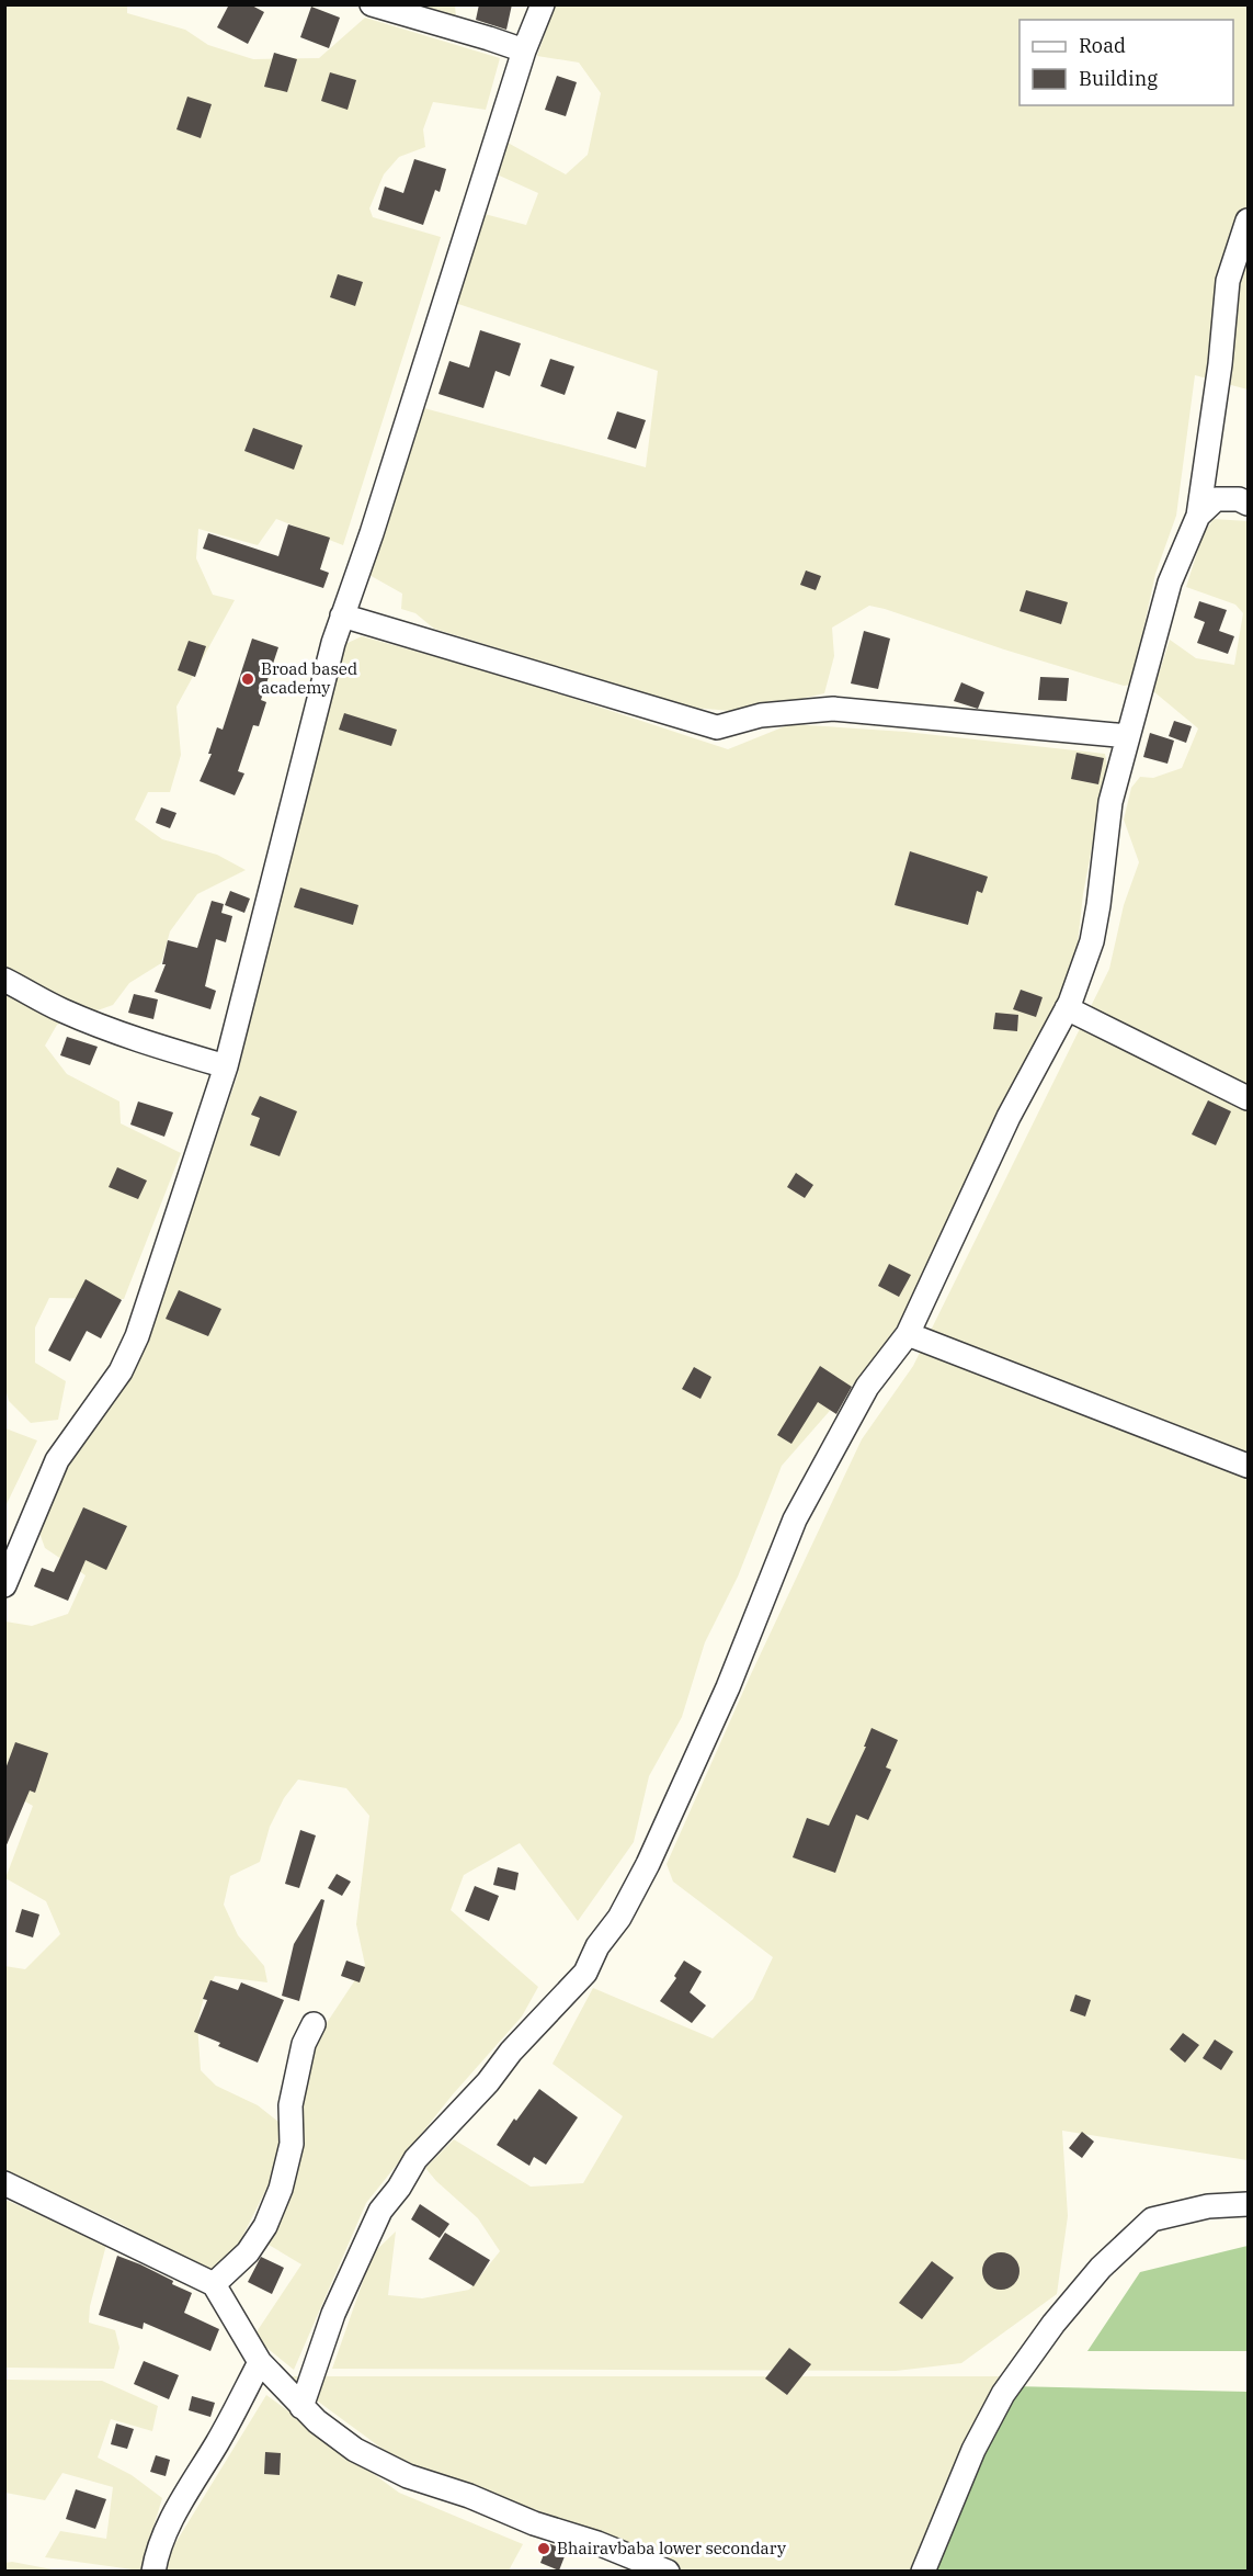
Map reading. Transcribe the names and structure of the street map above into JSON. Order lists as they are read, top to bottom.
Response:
{
  "places": ["Broad based academy", "Bhairavbaba lower secondary"],
  "legend": ["Road", "Building"]
}
